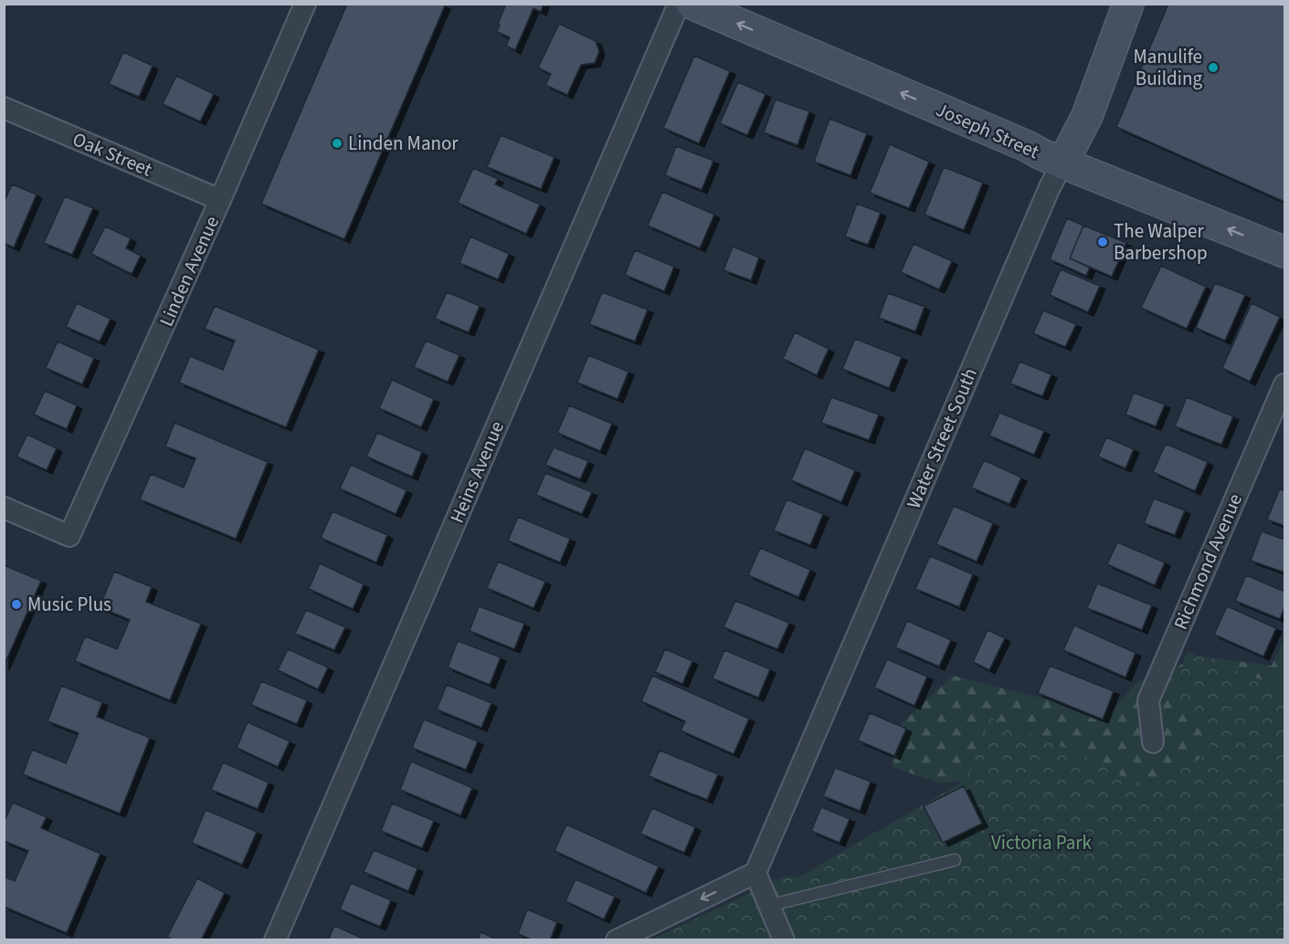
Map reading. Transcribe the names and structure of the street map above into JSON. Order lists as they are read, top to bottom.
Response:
{
  "streets": {
    "street": [
      "Joseph Street",
      "Oak Street",
      "Linden Avenue",
      "Water Street South",
      "Heins Avenue",
      "Richmond Avenue"
    ]
  },
  "crossings": [
    ["Joseph Street", "Water Street South"],
    ["Oak Street", "Linden Avenue"]
  ],
  "one_way": ["Joseph Street"],
  "parks": ["Victoria Park"],
  "places": [
    "Manulife Building",
    "Linden Manor",
    "The Walper Barbershop",
    "Music Plus"
  ]
}
